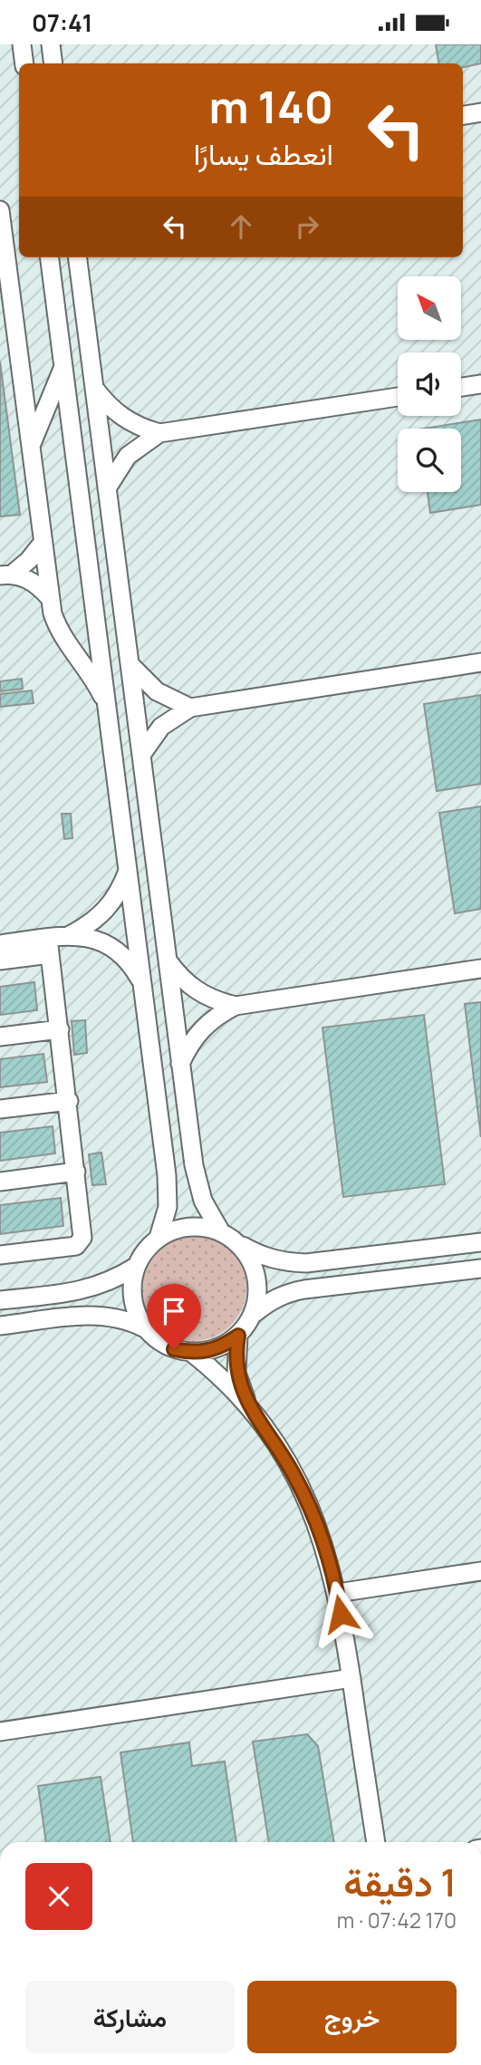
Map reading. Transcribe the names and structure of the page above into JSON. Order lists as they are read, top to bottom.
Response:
{
  "north": "top left",
  "page": {
    "status": "07:41",
    "turn": ["140 m", "انعطف يسارًا"],
    "heading": ["1 دقيقة", "170 m · 07:42"],
    "buttons": ["خروج", "مشاركة"]
  }
}
